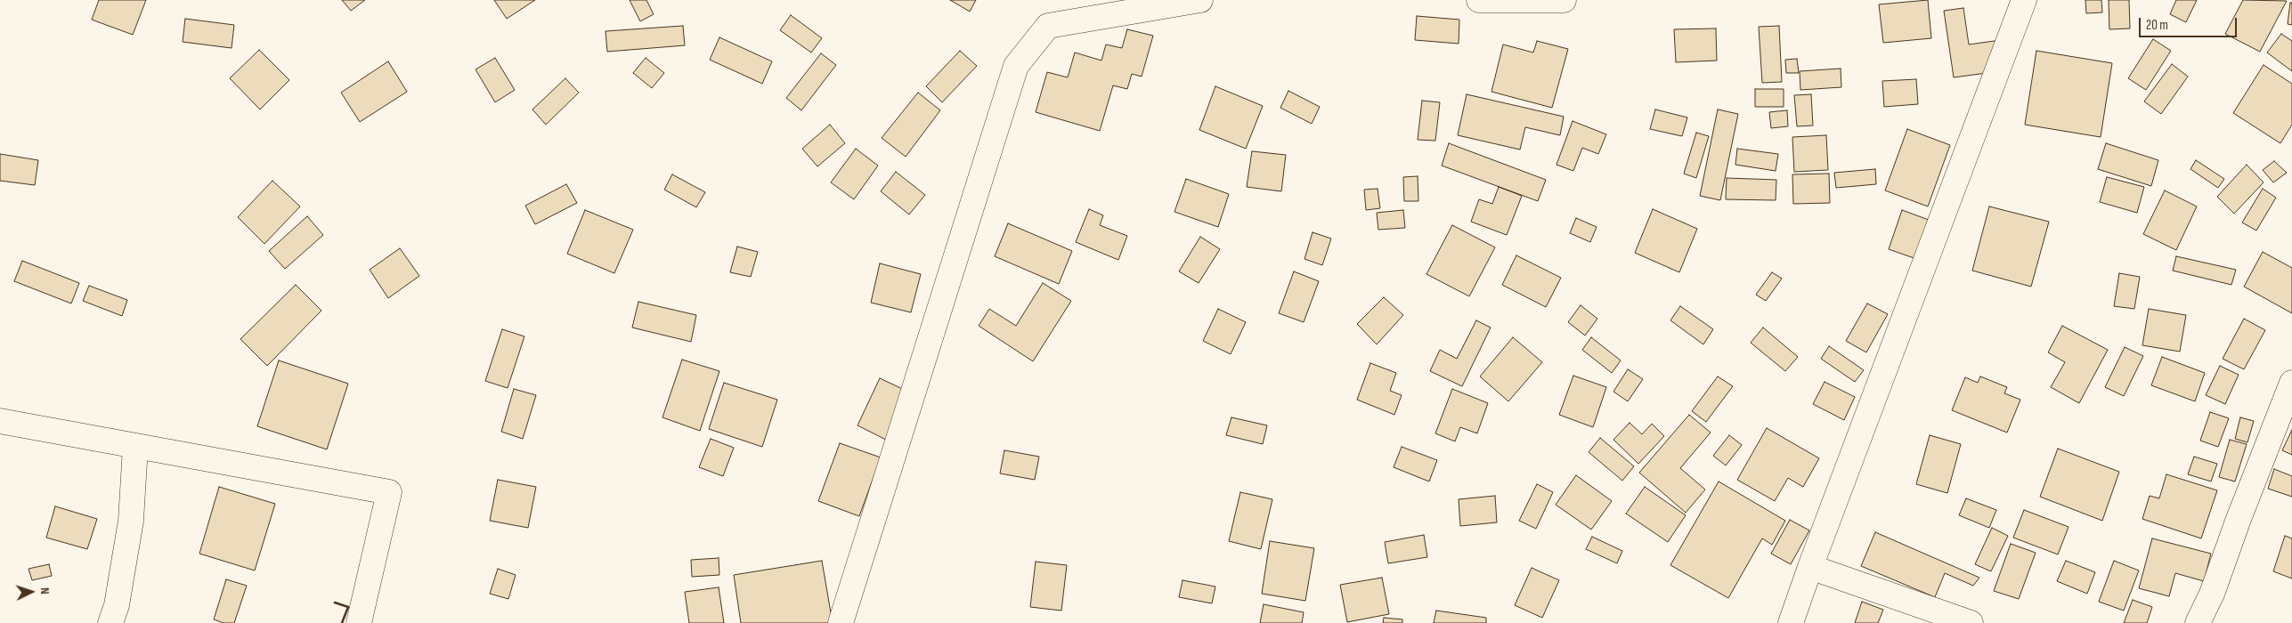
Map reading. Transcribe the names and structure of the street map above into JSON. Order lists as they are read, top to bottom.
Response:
{
  "scale_bar": "20 m",
  "north": "right"
}
